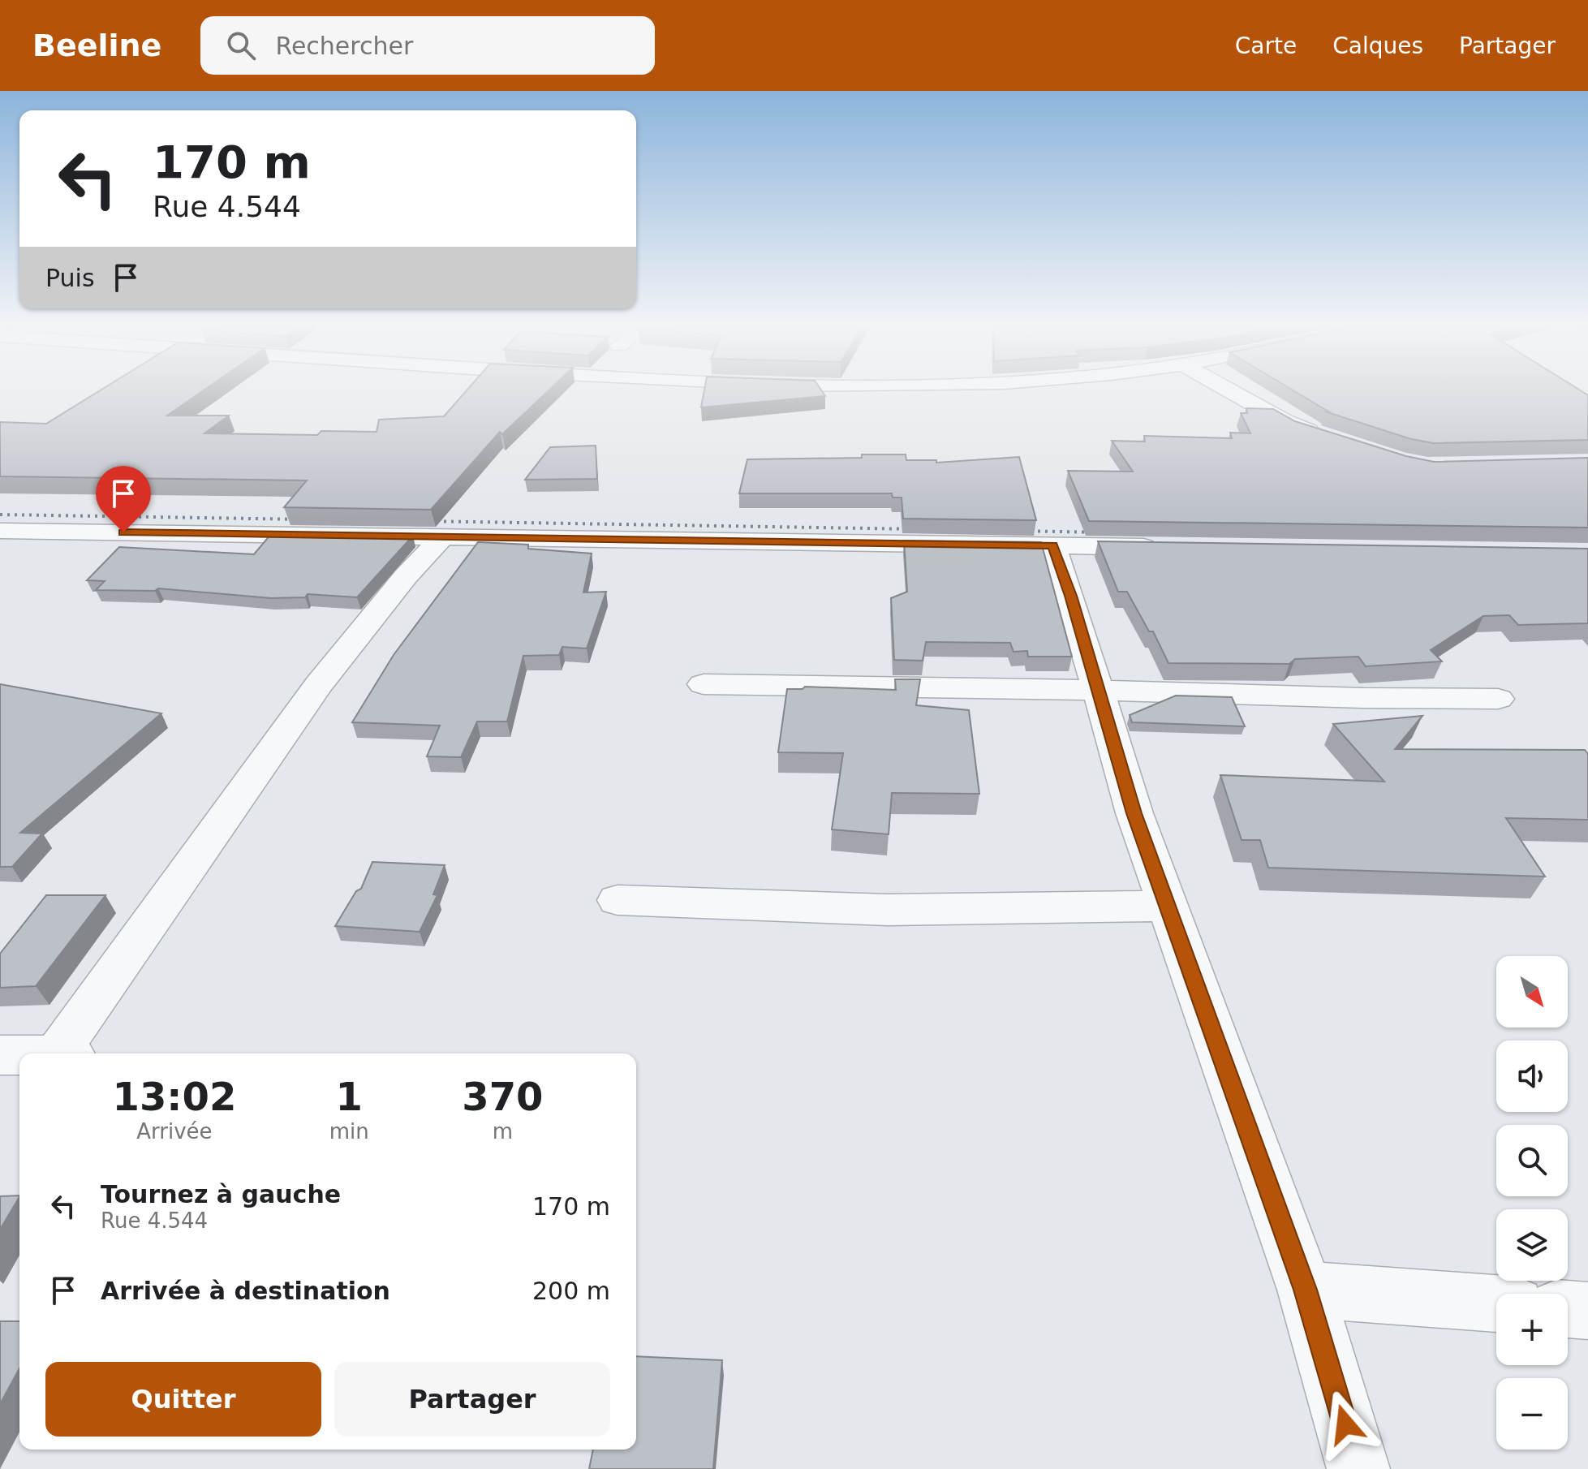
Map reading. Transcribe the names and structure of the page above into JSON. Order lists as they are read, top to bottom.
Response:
{
  "north": "bottom right",
  "page": {
    "header": "Beeline",
    "search": "Rechercher",
    "nav": ["Carte", "Calques", "Partager"],
    "turn": ["170 m", "Rue 4.544"],
    "then": "Puis",
    "map_buttons": ["+", "−"],
    "eta": [
      "13:02",
      "Arrivée",
      "1",
      "min",
      "370",
      "m"
    ],
    "list": [
      {
        "name": "Tournez à gauche",
        "note": "Rue 4.544",
        "value": "170 m"
      },
      {
        "name": "Arrivée à destination",
        "value": "200 m"
      }
    ],
    "buttons": ["Quitter", "Partager"]
  }
}
